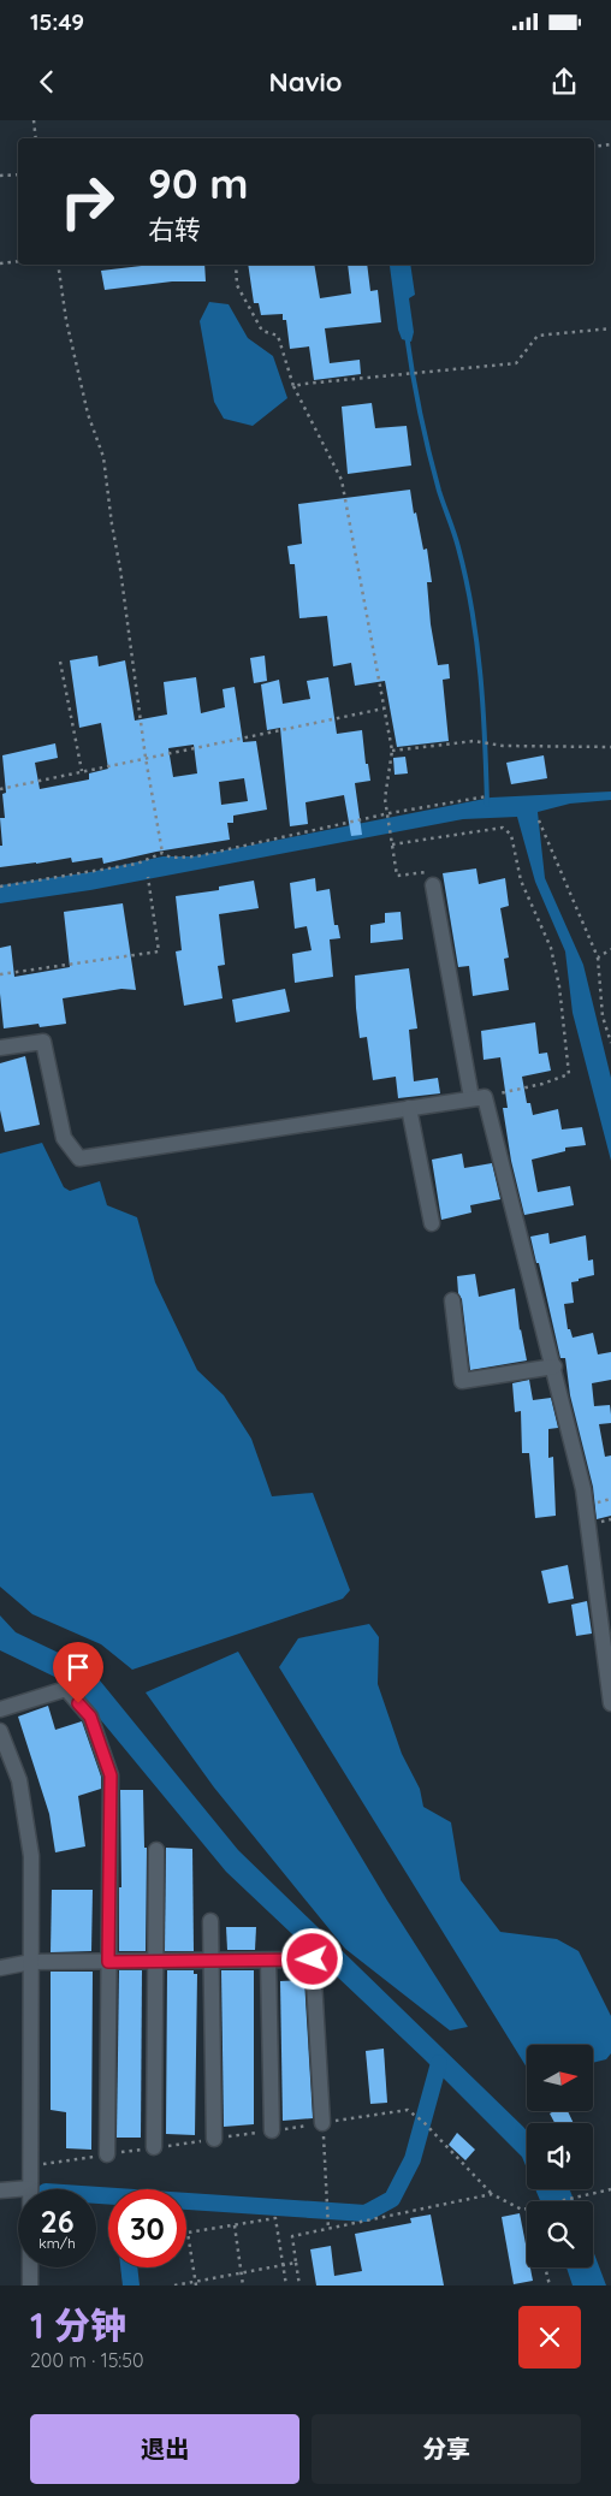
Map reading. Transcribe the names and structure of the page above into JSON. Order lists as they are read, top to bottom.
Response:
{
  "north": "right",
  "page": {
    "status": "15:49",
    "header": "Navio",
    "turn": ["90 m", "右转"],
    "speed": "26 km/h",
    "limit": "30",
    "heading": ["1 分钟", "200 m · 15:50"],
    "buttons": ["退出", "分享"]
  }
}
